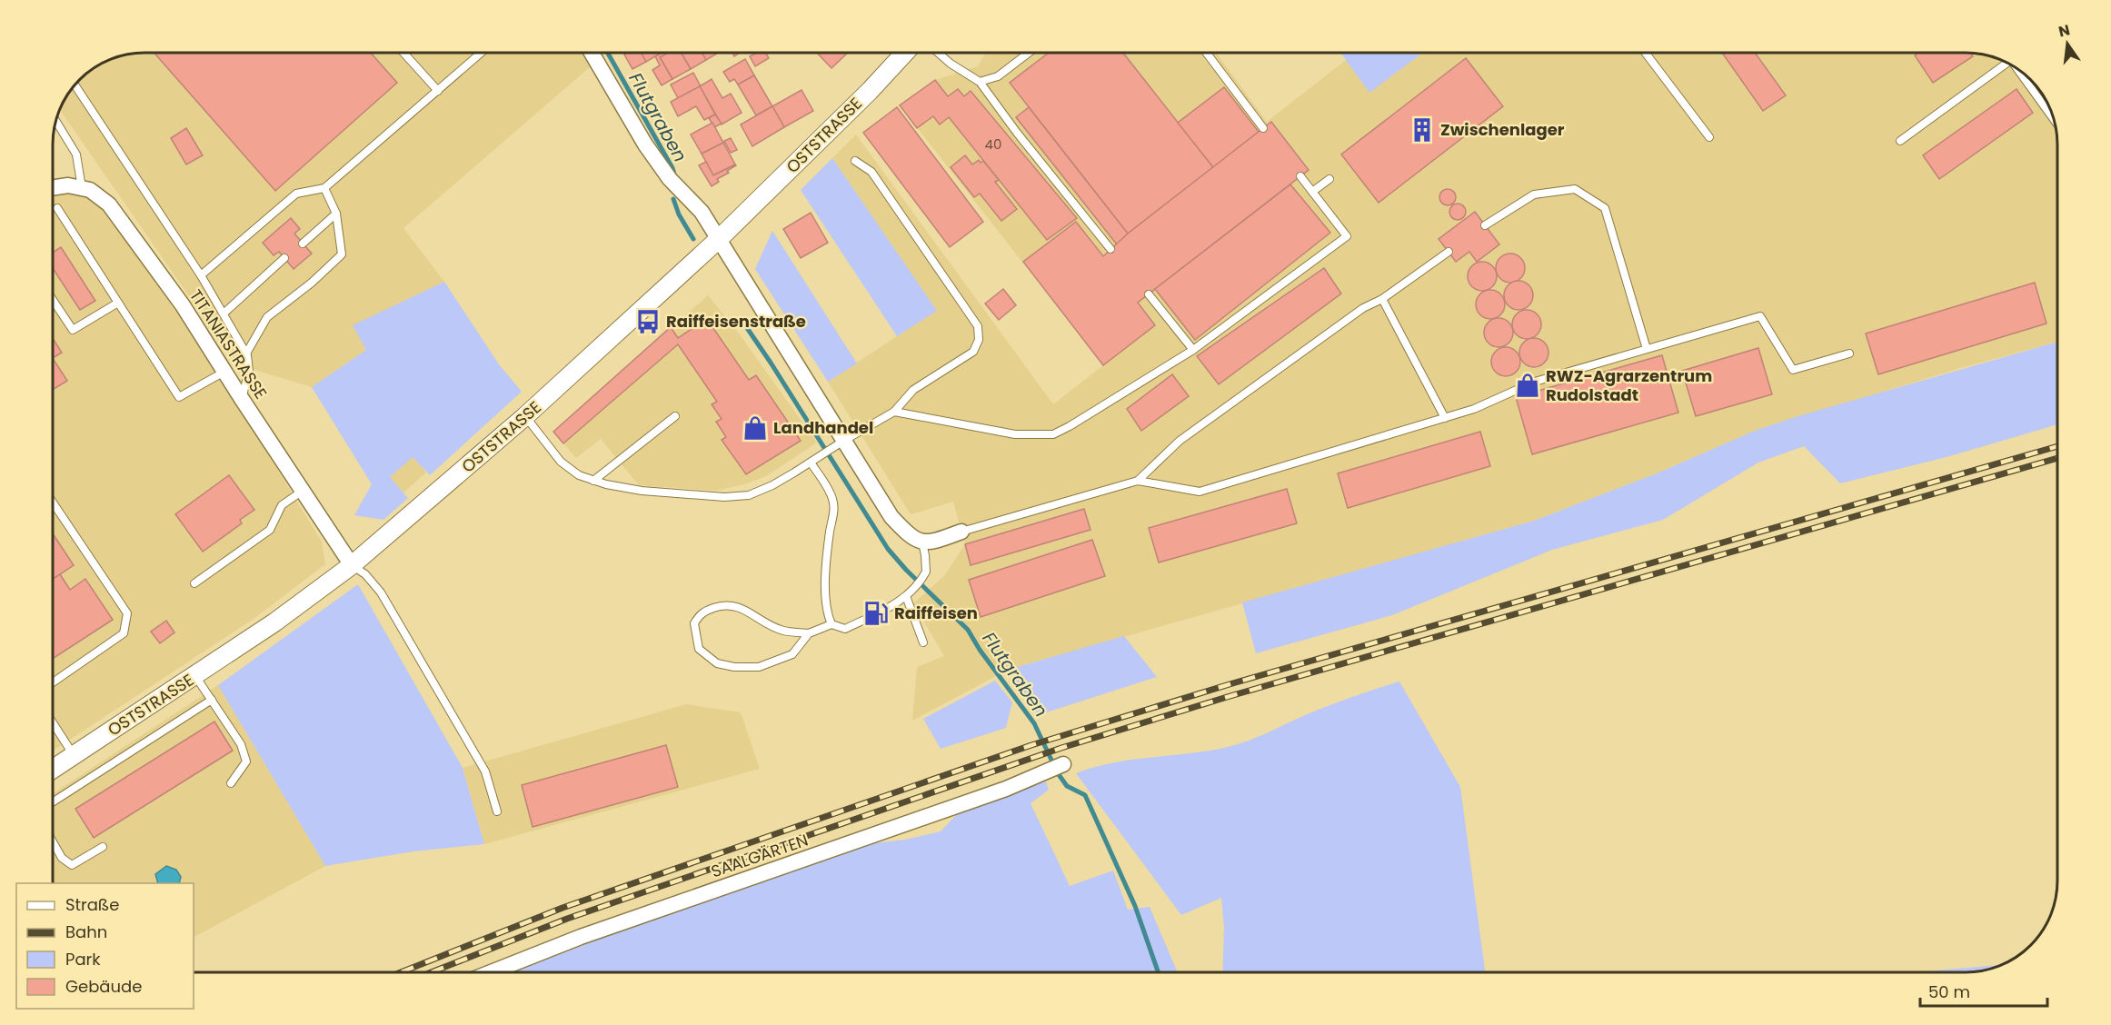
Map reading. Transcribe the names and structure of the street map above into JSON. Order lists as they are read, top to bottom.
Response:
{
  "streets": {
    "street": ["OSTSTRASSE", "TITANIASTRASSE", "SAALGÄRTEN"]
  },
  "crossings": [
    ["OSTSTRASSE", "TITANIASTRASSE"]
  ],
  "water": ["Flutgraben"],
  "places": {
    "building": ["Zwischenlager"],
    "bus stop": ["Raiffeisenstraße"],
    "shop": ["RWZ-Agrarzentrum Rudolstadt", "Landhandel"],
    "fuel station": ["Raiffeisen"]
  },
  "house_numbers": ["40"],
  "legend": [
    "Straße",
    "Bahn",
    "Park",
    "Gebäude"
  ],
  "scale_bar": "50 m",
  "north": "top"
}
